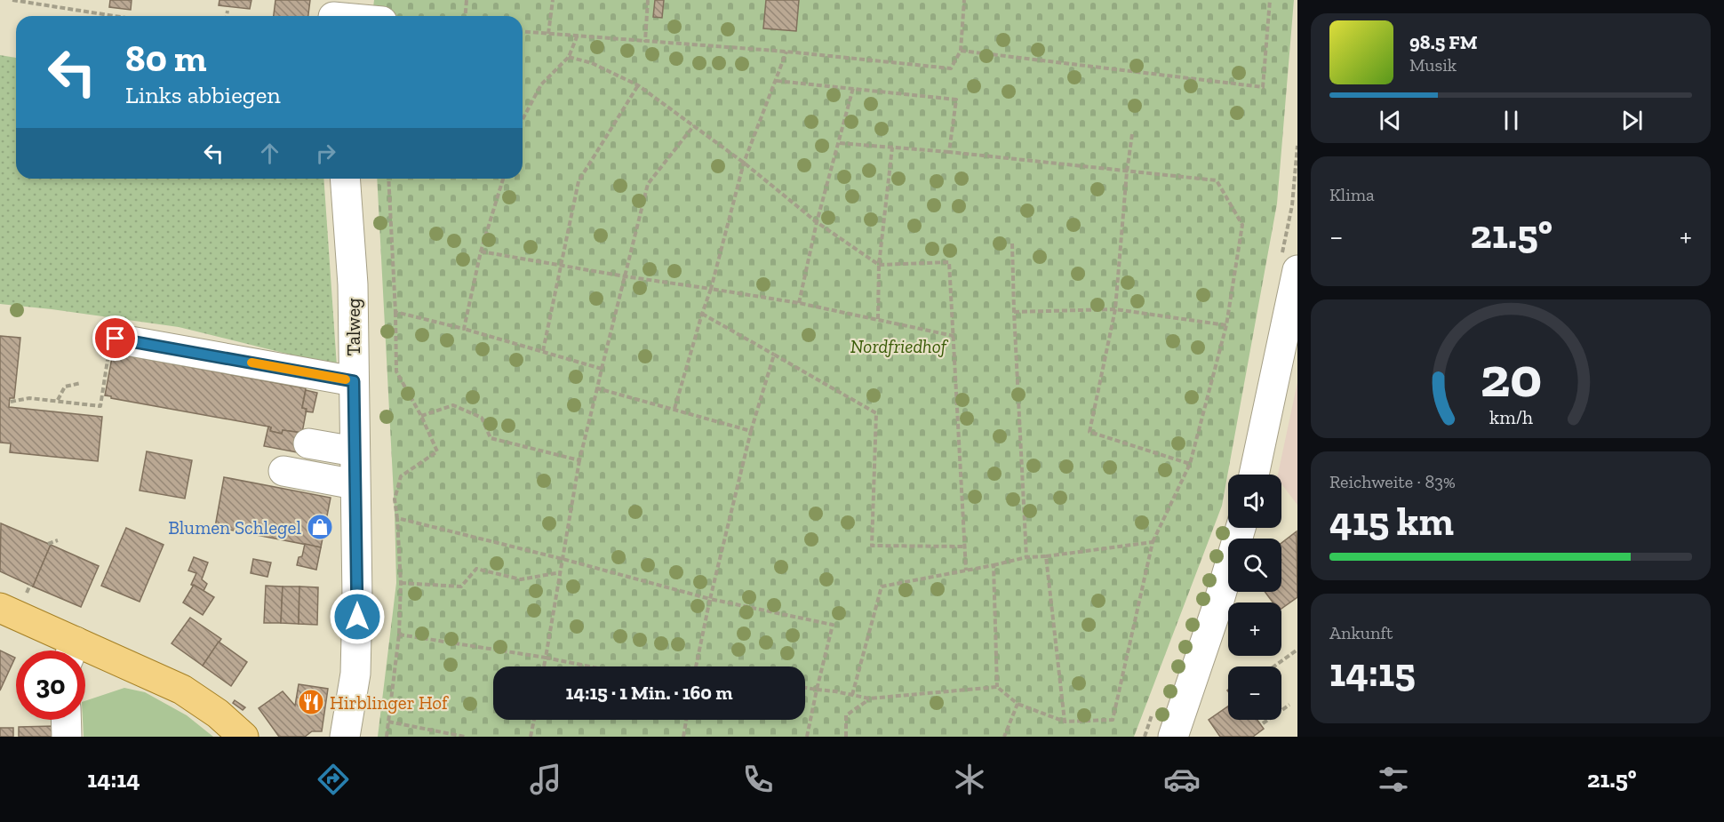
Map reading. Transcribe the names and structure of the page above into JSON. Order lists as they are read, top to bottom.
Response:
{
  "streets": {
    "street": ["Talweg"]
  },
  "parks": ["Nordfriedhof"],
  "places": {
    "shop": ["Blumen Schlegel"],
    "restaurant": ["Hirblinger Hof"]
  },
  "page": {
    "turn": ["80 m", "Links abbiegen"],
    "song": ["98.5 FM", "Musik"],
    "tile": [
      "Klima",
      ["Reichweite · 83%", "415 km"],
      ["Ankunft", "14:15"]
    ],
    "heat": ["−", "21.5°", "+"],
    "map_buttons": ["+", "−"],
    "limit": "30",
    "trip": "14:15 · 1 Min. · 160 m",
    "tabs": ["14:14", "21.5°"],
    "gauge": ["20", "km/h"]
  }
}
